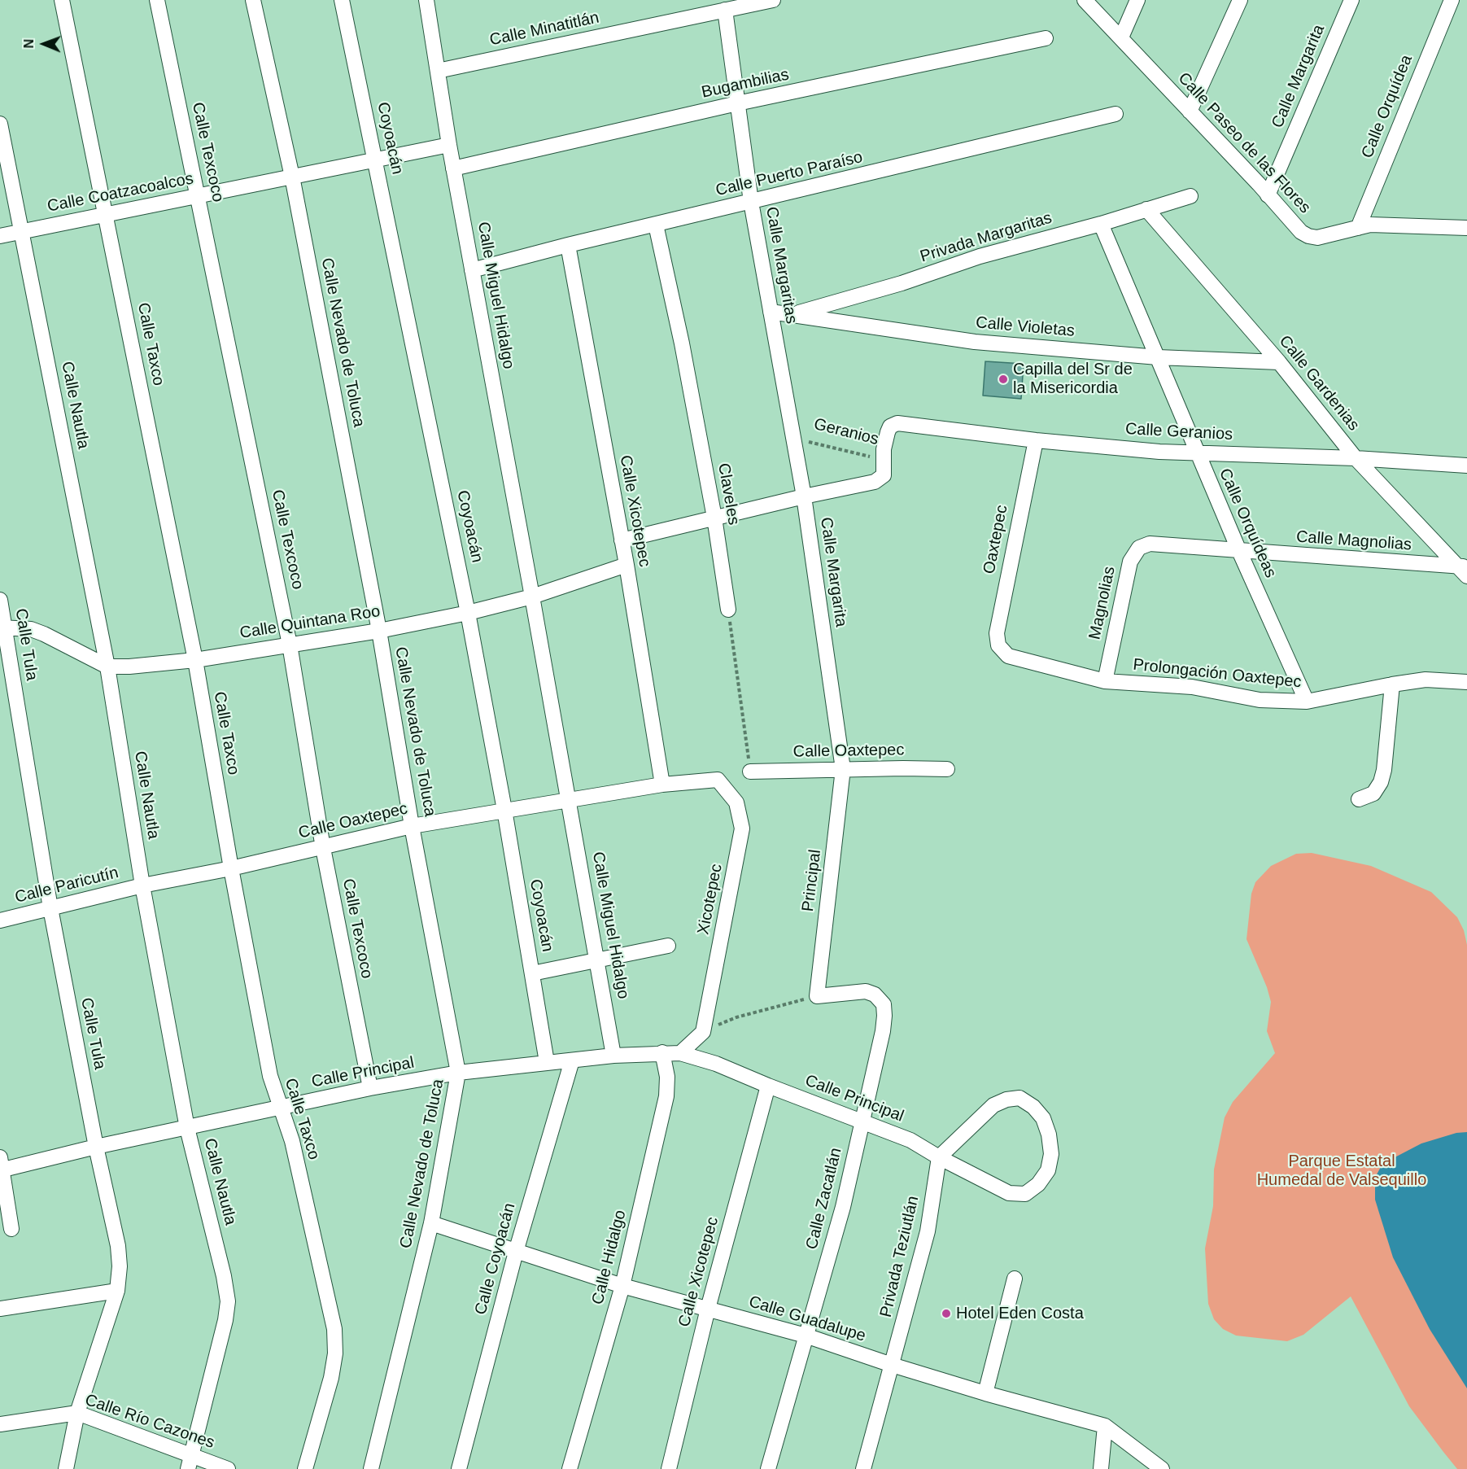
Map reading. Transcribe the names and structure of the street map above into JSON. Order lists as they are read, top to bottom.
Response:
{
  "streets": {
    "street": [
      "Calle Minatitlán",
      "Calle Margarita",
      "Bugambilias",
      "Calle Orquídea",
      "Coyoacán",
      "Calle Paseo de las Flores",
      "Calle Texcoco",
      "Calle Puerto Paraíso",
      "Calle Coatzacoalcos",
      "Privada Margaritas",
      "Calle Margaritas",
      "Calle Miguel Hidalgo",
      "Calle Violetas",
      "Calle Nevado de Toluca",
      "Calle Taxco",
      "Calle Gardenias",
      "Calle Nautla",
      "Geranios",
      "Calle Geranios",
      "Claveles",
      "Calle Xicotepec",
      "Calle Orquídeas",
      "Oaxtepec",
      "Calle Magnolias",
      "Magnolias",
      "Calle Quintana Roo",
      "Calle Tula",
      "Prolongación Oaxtepec",
      "Calle Oaxtepec",
      "Principal",
      "Calle Paricutín",
      "Xicotepec",
      "Calle Principal",
      "Calle Zacatlán",
      "Privada Teziutlán",
      "Calle Hidalgo",
      "Calle Coyoacán",
      "Calle Guadalupe",
      "Calle Río Cazones"
    ]
  },
  "crossings": [
    ["Calle Minatitlán", "Calle Margaritas"],
    ["Calle Minatitlán", "Calle Miguel Hidalgo"],
    ["Calle Margarita", "Calle Paseo de las Flores"],
    ["Calle Margarita", "Calle Margaritas"],
    ["Calle Margarita", "Geranios"],
    ["Calle Margarita", "Calle Oaxtepec"],
    ["Calle Margarita", "Principal"],
    ["Bugambilias", "Calle Margaritas"],
    ["Bugambilias", "Calle Miguel Hidalgo"],
    ["Calle Orquídea", "Calle Paseo de las Flores"],
    ["Coyoacán", "Calle Coatzacoalcos"],
    ["Coyoacán", "Calle Quintana Roo"],
    ["Coyoacán", "Calle Oaxtepec"],
    ["Coyoacán", "Calle Principal"],
    ["Calle Texcoco", "Calle Coatzacoalcos"],
    ["Calle Texcoco", "Calle Quintana Roo"],
    ["Calle Texcoco", "Calle Oaxtepec"],
    ["Calle Texcoco", "Calle Principal"],
    ["Calle Puerto Paraíso", "Calle Margaritas"],
    ["Calle Puerto Paraíso", "Calle Miguel Hidalgo"],
    ["Calle Puerto Paraíso", "Claveles"],
    ["Calle Puerto Paraíso", "Calle Xicotepec"],
    ["Calle Coatzacoalcos", "Calle Miguel Hidalgo"],
    ["Calle Coatzacoalcos", "Calle Nevado de Toluca"],
    ["Calle Coatzacoalcos", "Calle Taxco"],
    ["Calle Coatzacoalcos", "Calle Nautla"],
    ["Privada Margaritas", "Calle Violetas"],
    ["Privada Margaritas", "Calle Gardenias"],
    ["Privada Margaritas", "Calle Orquídeas"],
    ["Calle Margaritas", "Calle Violetas"],
    ["Calle Miguel Hidalgo", "Calle Quintana Roo"],
    ["Calle Miguel Hidalgo", "Calle Oaxtepec"],
    ["Calle Miguel Hidalgo", "Calle Principal"],
    ["Calle Violetas", "Calle Gardenias"],
    ["Calle Violetas", "Calle Orquídeas"],
    ["Calle Nevado de Toluca", "Calle Quintana Roo"],
    ["Calle Nevado de Toluca", "Calle Oaxtepec"],
    ["Calle Nevado de Toluca", "Calle Principal"],
    ["Calle Nevado de Toluca", "Calle Guadalupe"],
    ["Calle Taxco", "Calle Quintana Roo"],
    ["Calle Taxco", "Calle Oaxtepec"],
    ["Calle Taxco", "Calle Principal"],
    ["Calle Gardenias", "Calle Geranios"],
    ["Calle Gardenias", "Calle Magnolias"],
    ["Calle Nautla", "Calle Quintana Roo"],
    ["Calle Nautla", "Calle Oaxtepec"],
    ["Calle Nautla", "Calle Paricutín"],
    ["Calle Nautla", "Calle Principal"],
    ["Calle Nautla", "Calle Río Cazones"],
    ["Geranios", "Calle Geranios"],
    ["Calle Geranios", "Calle Orquídeas"],
    ["Calle Geranios", "Oaxtepec"],
    ["Calle Xicotepec", "Calle Quintana Roo"],
    ["Calle Xicotepec", "Calle Oaxtepec"],
    ["Calle Xicotepec", "Calle Principal"],
    ["Calle Xicotepec", "Calle Guadalupe"],
    ["Calle Orquídeas", "Calle Magnolias"],
    ["Calle Orquídeas", "Magnolias"],
    ["Calle Orquídeas", "Prolongación Oaxtepec"],
    ["Oaxtepec", "Prolongación Oaxtepec"],
    ["Calle Magnolias", "Magnolias"],
    ["Magnolias", "Prolongación Oaxtepec"],
    ["Calle Quintana Roo", "Calle Tula"],
    ["Calle Tula", "Calle Paricutín"],
    ["Calle Tula", "Calle Principal"],
    ["Calle Tula", "Calle Río Cazones"],
    ["Calle Oaxtepec", "Principal"],
    ["Calle Oaxtepec", "Calle Paricutín"],
    ["Calle Oaxtepec", "Xicotepec"],
    ["Principal", "Calle Zacatlán"],
    ["Calle Principal", "Calle Zacatlán"],
    ["Calle Principal", "Privada Teziutlán"],
    ["Calle Principal", "Calle Hidalgo"],
    ["Calle Principal", "Calle Coyoacán"],
    ["Calle Zacatlán", "Calle Guadalupe"],
    ["Privada Teziutlán", "Calle Guadalupe"],
    ["Calle Hidalgo", "Calle Guadalupe"],
    ["Calle Coyoacán", "Calle Guadalupe"]
  ],
  "parks": ["Parque Estatal Humedal de Valsequillo"],
  "places": ["Capilla del Sr de la Misericordia", "Hotel Eden Costa"],
  "north": "left"
}
